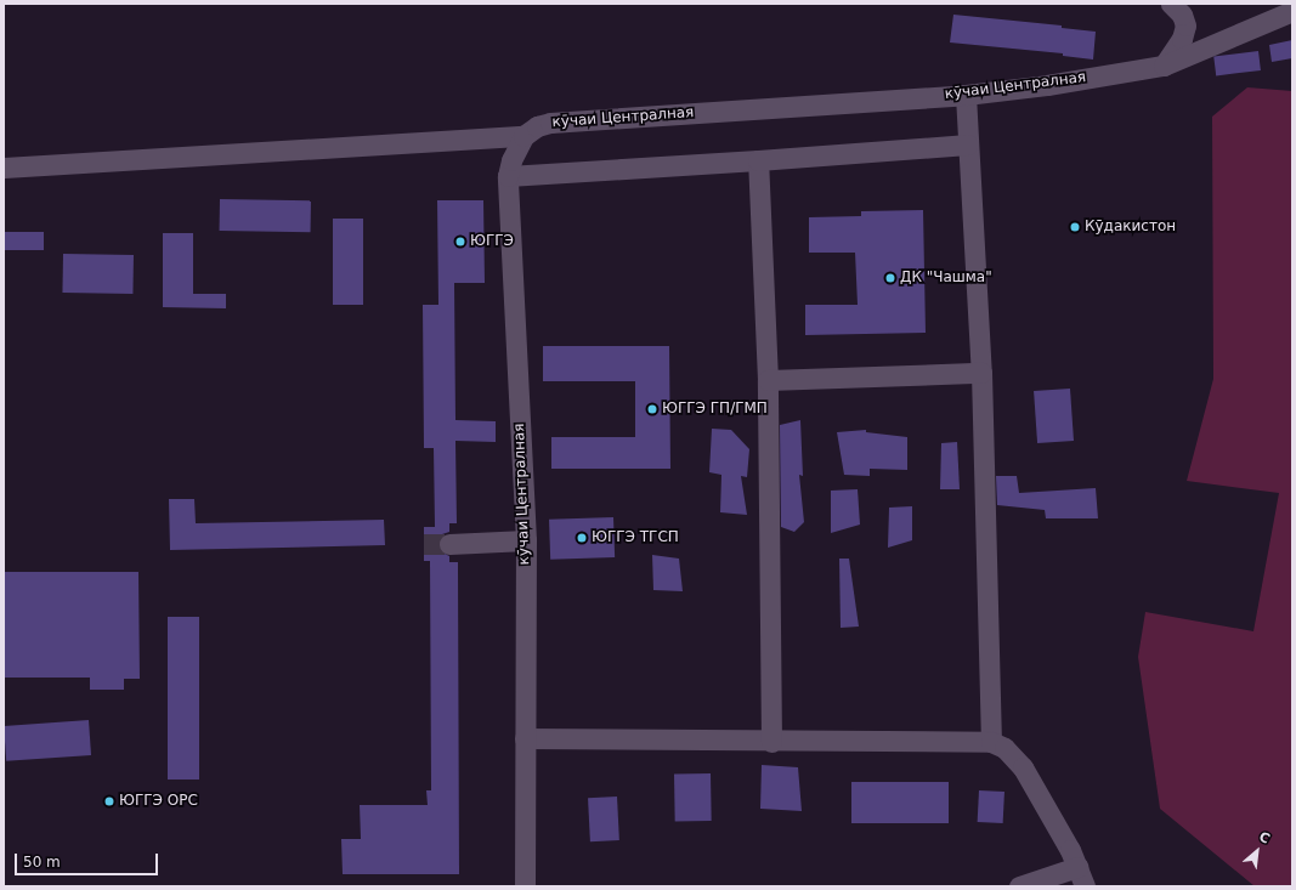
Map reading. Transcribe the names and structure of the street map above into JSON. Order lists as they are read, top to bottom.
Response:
{
  "streets": {
    "street": ["кӯчаи Централная"]
  },
  "places": [
    "Кӯдакистон",
    "ЮГГЭ",
    "ДК \"Чашма\"",
    "ЮГГЭ ГП/ГМП",
    "ЮГГЭ ТГСП",
    "ЮГГЭ ОРС"
  ],
  "scale_bar": "50 m",
  "north": "top right"
}
